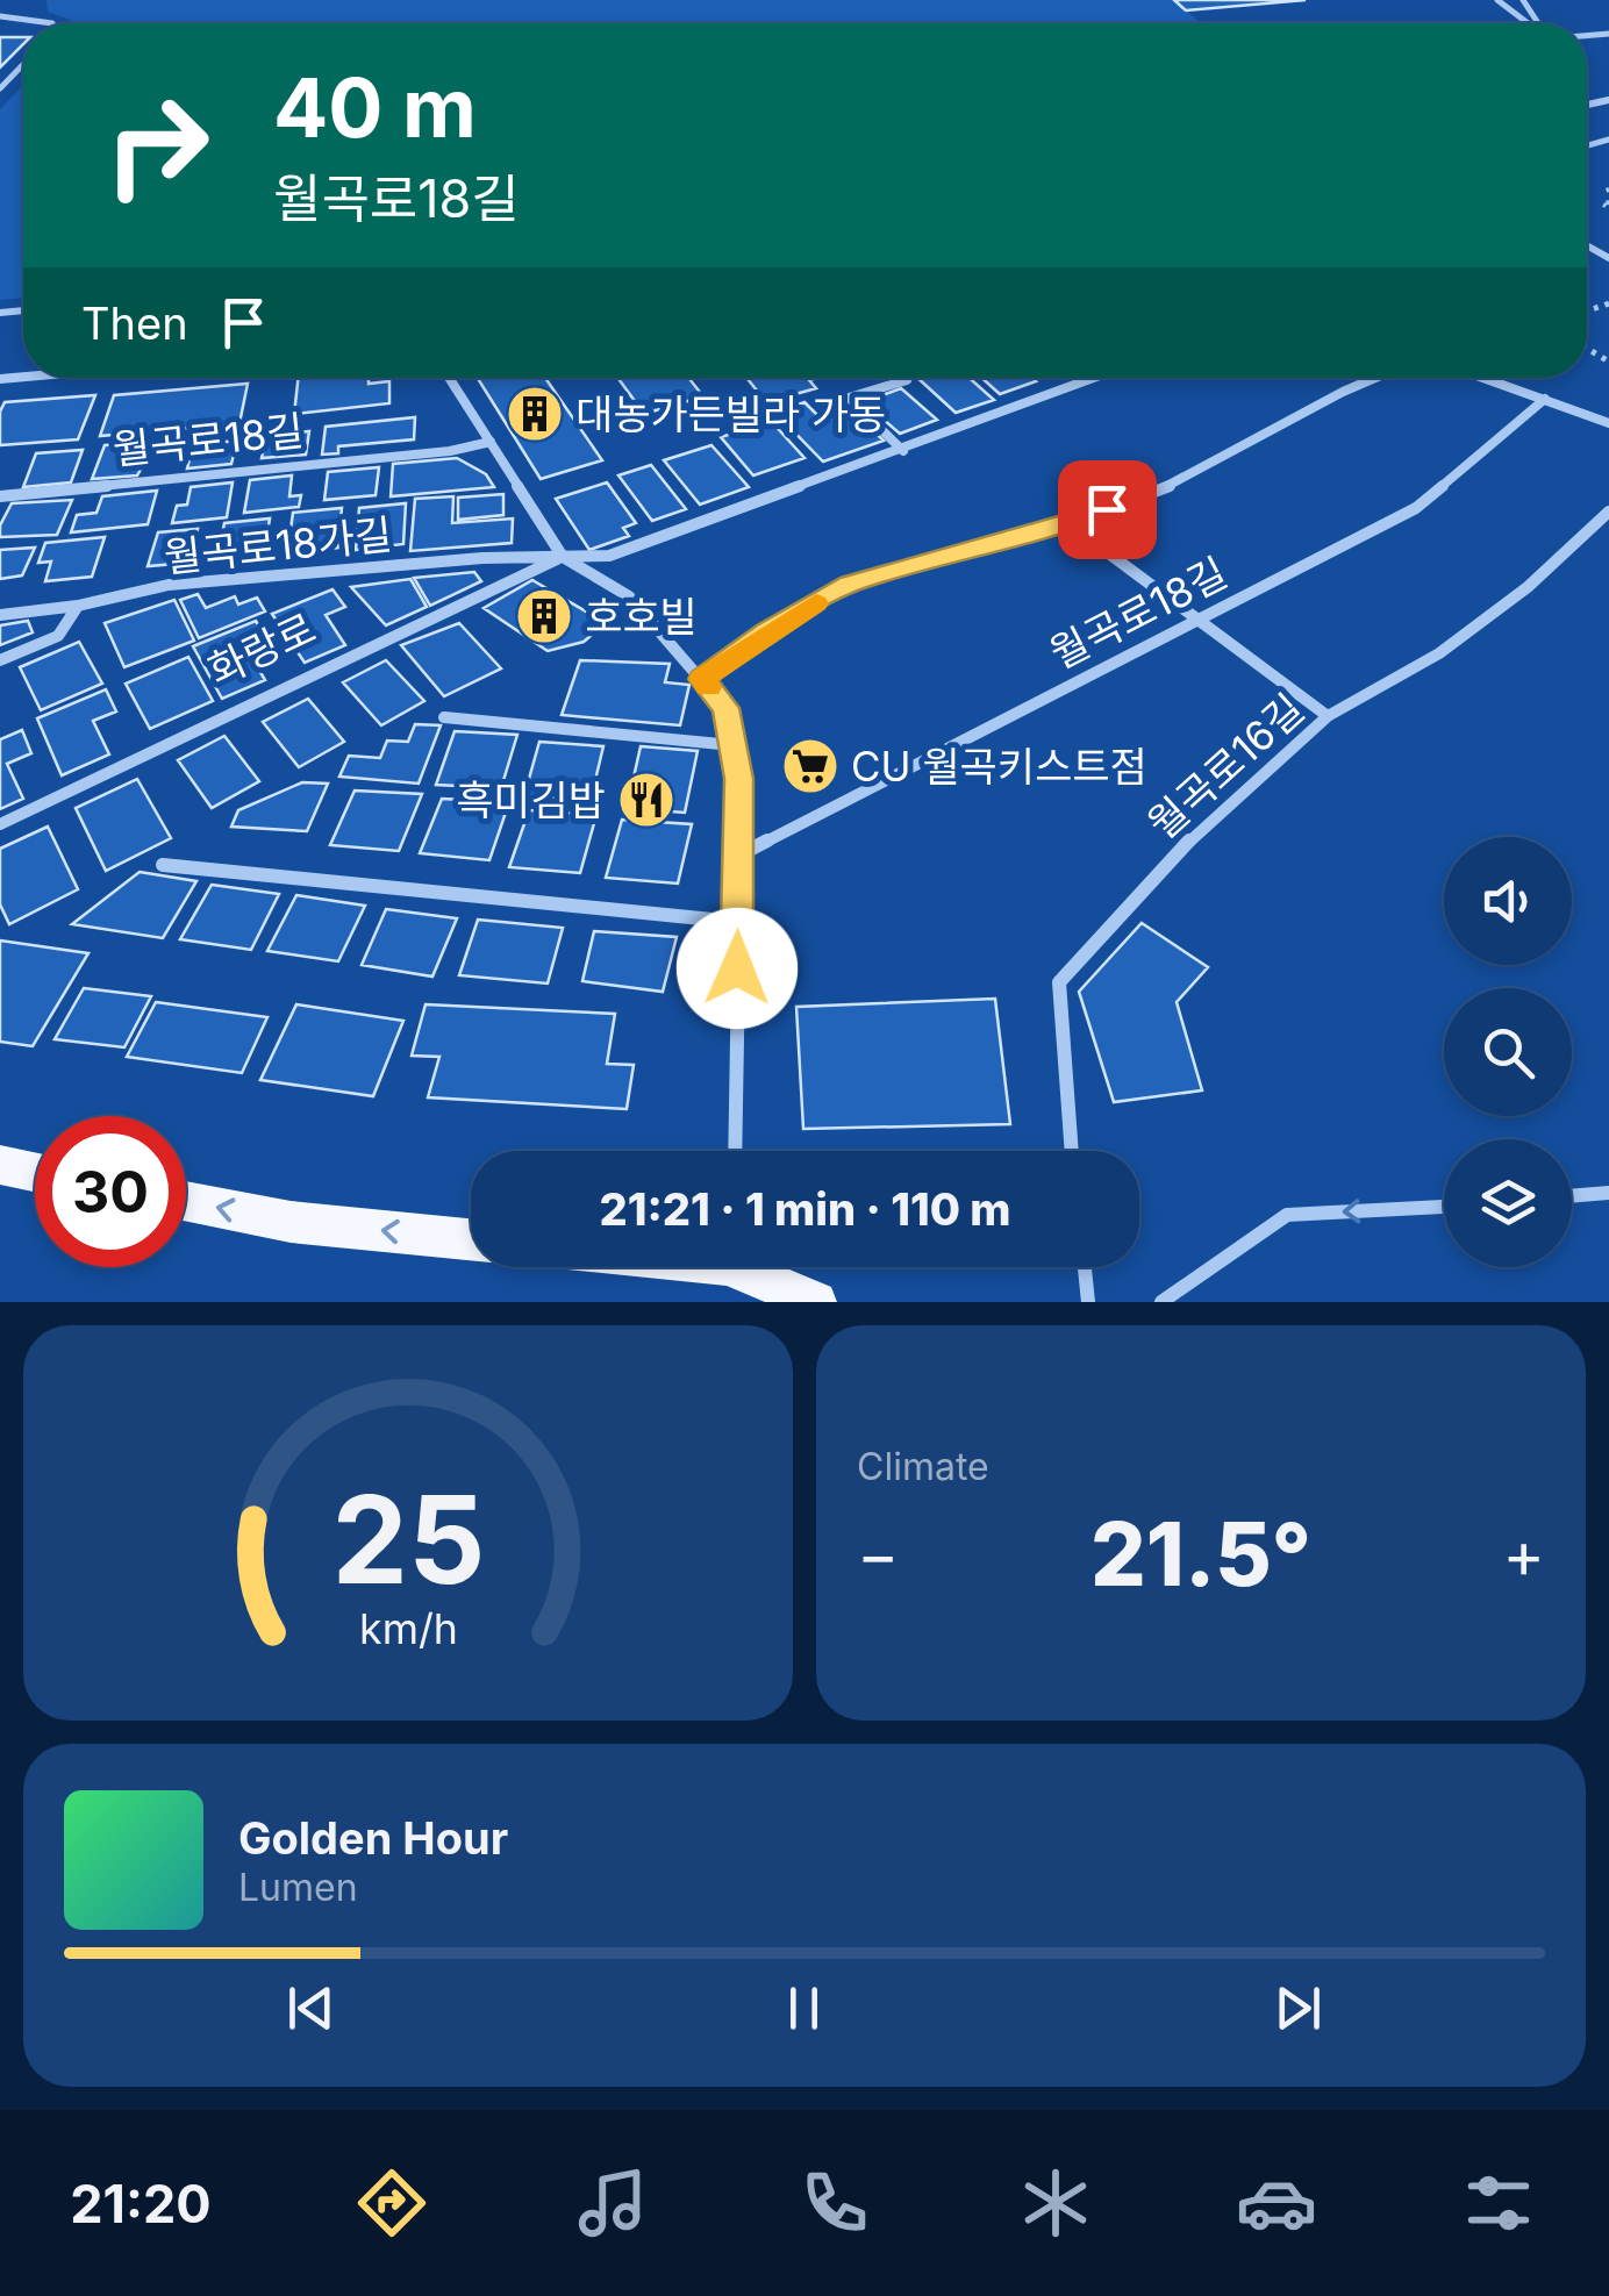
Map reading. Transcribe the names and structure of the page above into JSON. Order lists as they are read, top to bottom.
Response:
{
  "streets": {
    "street": [
      "월곡로18길",
      "월곡로18가길",
      "화랑로",
      "월곡로16길"
    ]
  },
  "crossings": [
    ["월곡로18가길", "화랑로"]
  ],
  "places": {
    "building": ["대농가든빌라 가동", "호호빌"],
    "supermarket": ["CU 월곡키스트점"],
    "restaurant": ["흑미김밥"]
  },
  "page": {
    "turn": ["40 m", "월곡로18길"],
    "then": "Then",
    "limit": "30",
    "trip": "21:21 · 1 min · 110 m",
    "tile": "Climate",
    "heat": ["−", "21.5°", "+"],
    "song": ["Golden Hour", "Lumen"],
    "tabs": "21:20",
    "gauge": ["25", "km/h"]
  }
}
